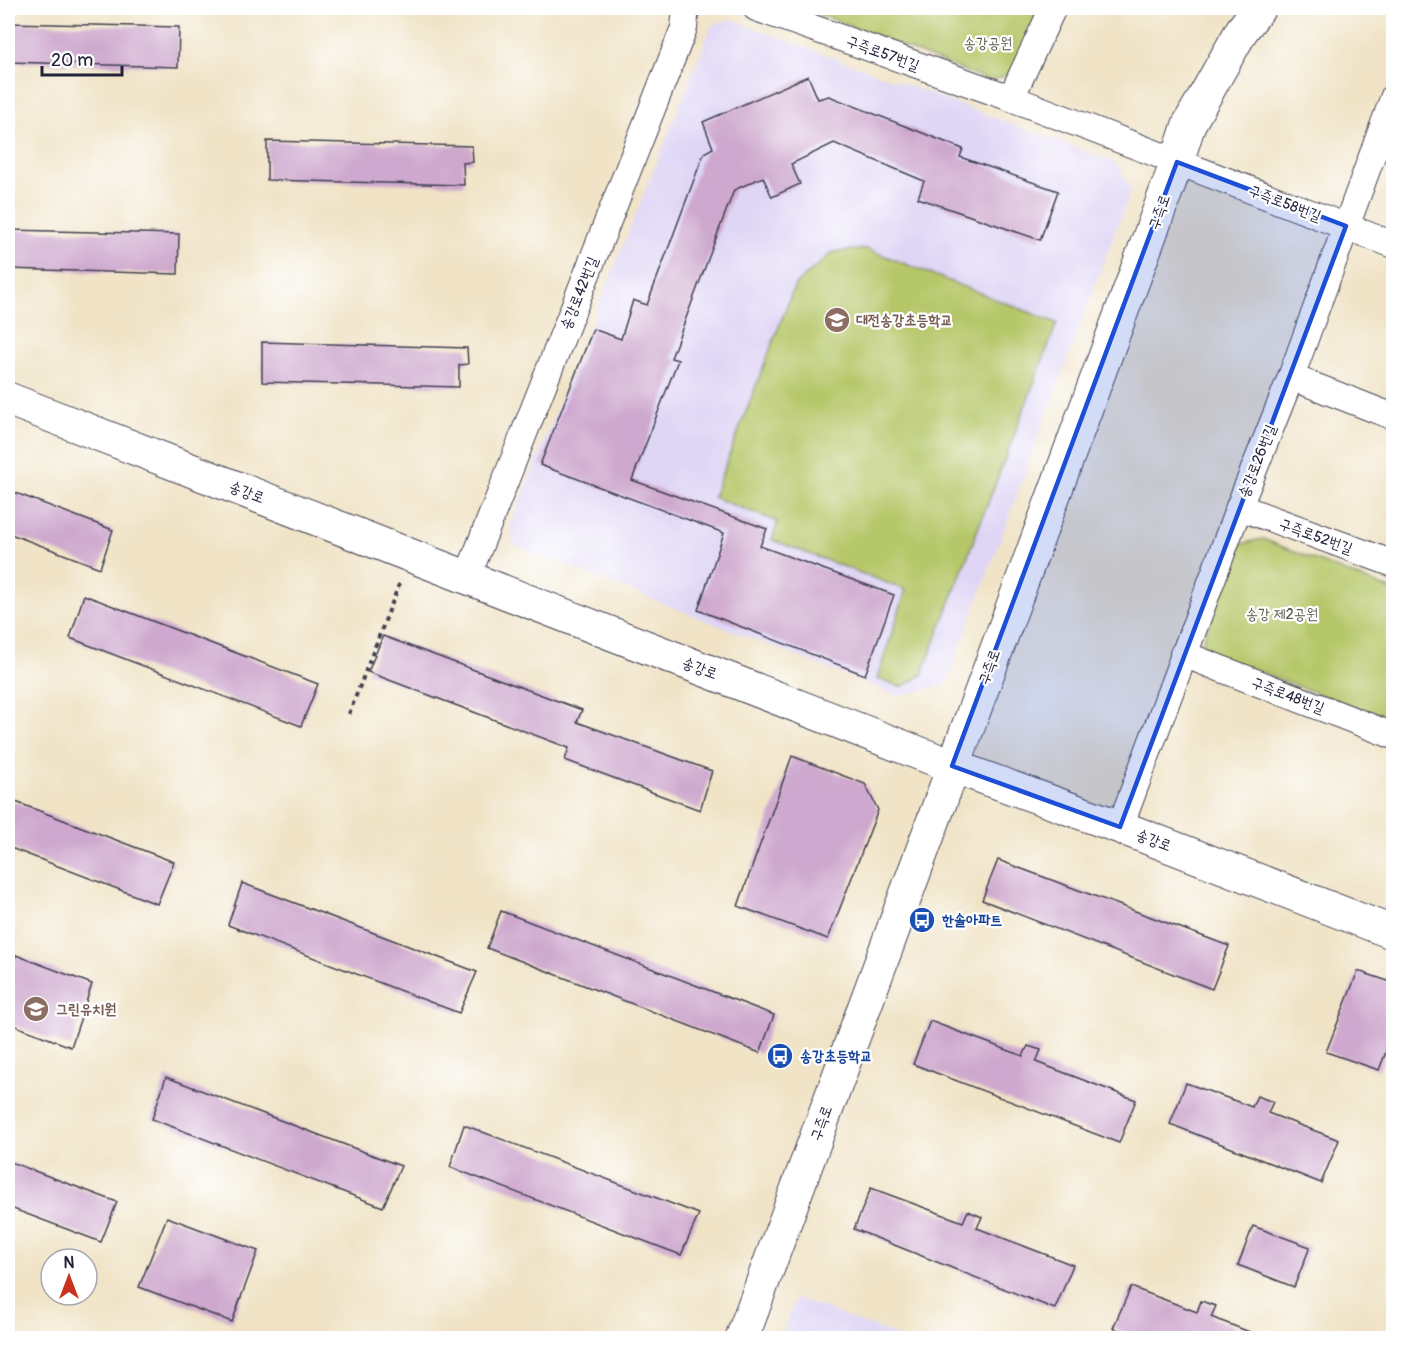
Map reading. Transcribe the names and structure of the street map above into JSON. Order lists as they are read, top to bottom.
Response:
{
  "streets": {
    "main road": ["구즉로", "송강로"],
    "street": [
      "구즉로57번길",
      "구즉로58번길",
      "송강로42번길",
      "송강로26번길",
      "구즉로52번길",
      "구즉로48번길"
    ]
  },
  "crossings": [
    ["구즉로57번길", "구즉로58번길"],
    ["구즉로57번길", "구즉로"],
    ["구즉로58번길", "구즉로"],
    ["구즉로58번길", "송강로26번길"],
    ["구즉로", "송강로"],
    ["송강로42번길", "송강로"],
    ["송강로26번길", "송강로"],
    ["송강로26번길", "구즉로52번길"],
    ["송강로26번길", "구즉로48번길"]
  ],
  "parks": ["송강공원", "송강 제2공원"],
  "places": {
    "school or university": ["대전송강초등학교", "그린유치원"],
    "bus stop": ["한솔아파트", "송강초등학교"]
  },
  "scale_bar": "20 m",
  "north": "top"
}
